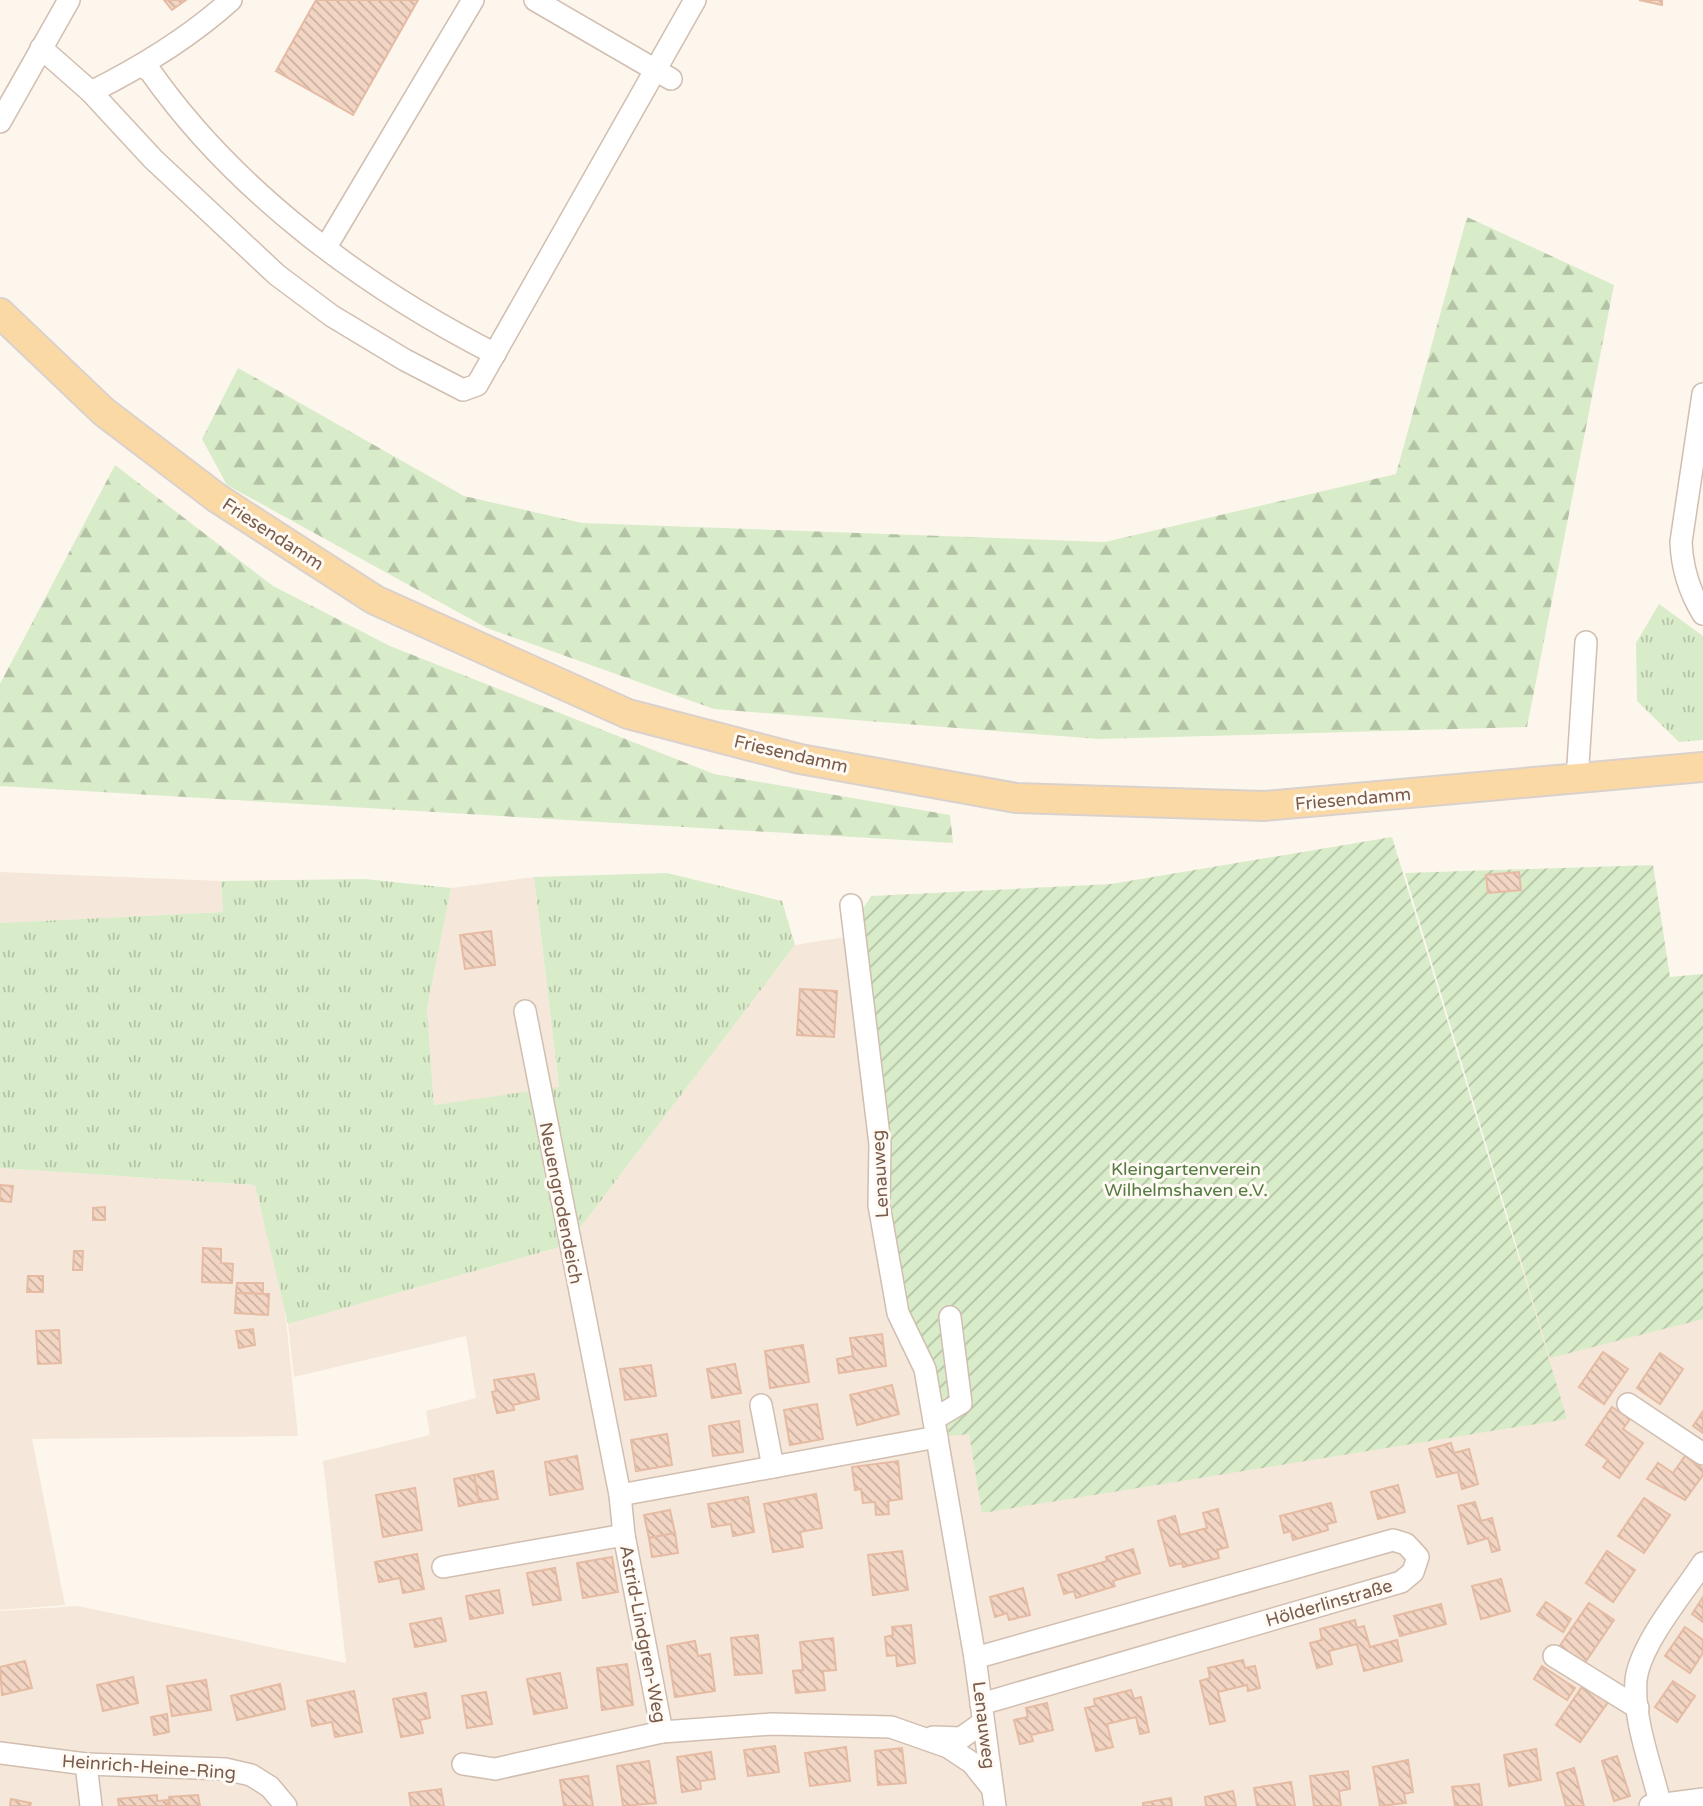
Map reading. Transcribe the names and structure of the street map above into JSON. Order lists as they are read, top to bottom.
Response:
{
  "streets": {
    "main road": ["Friesendamm"],
    "street": [
      "Lenauweg",
      "Neuengrodendeich",
      "Hölderlinstraße",
      "Astrid-Lindgren-Weg",
      "Heinrich-Heine-Ring"
    ]
  },
  "crossings": [
    ["Lenauweg", "Hölderlinstraße"],
    ["Neuengrodendeich", "Astrid-Lindgren-Weg"]
  ],
  "parks": ["Kleingartenverein Wilhelmshaven e.V."]
}
